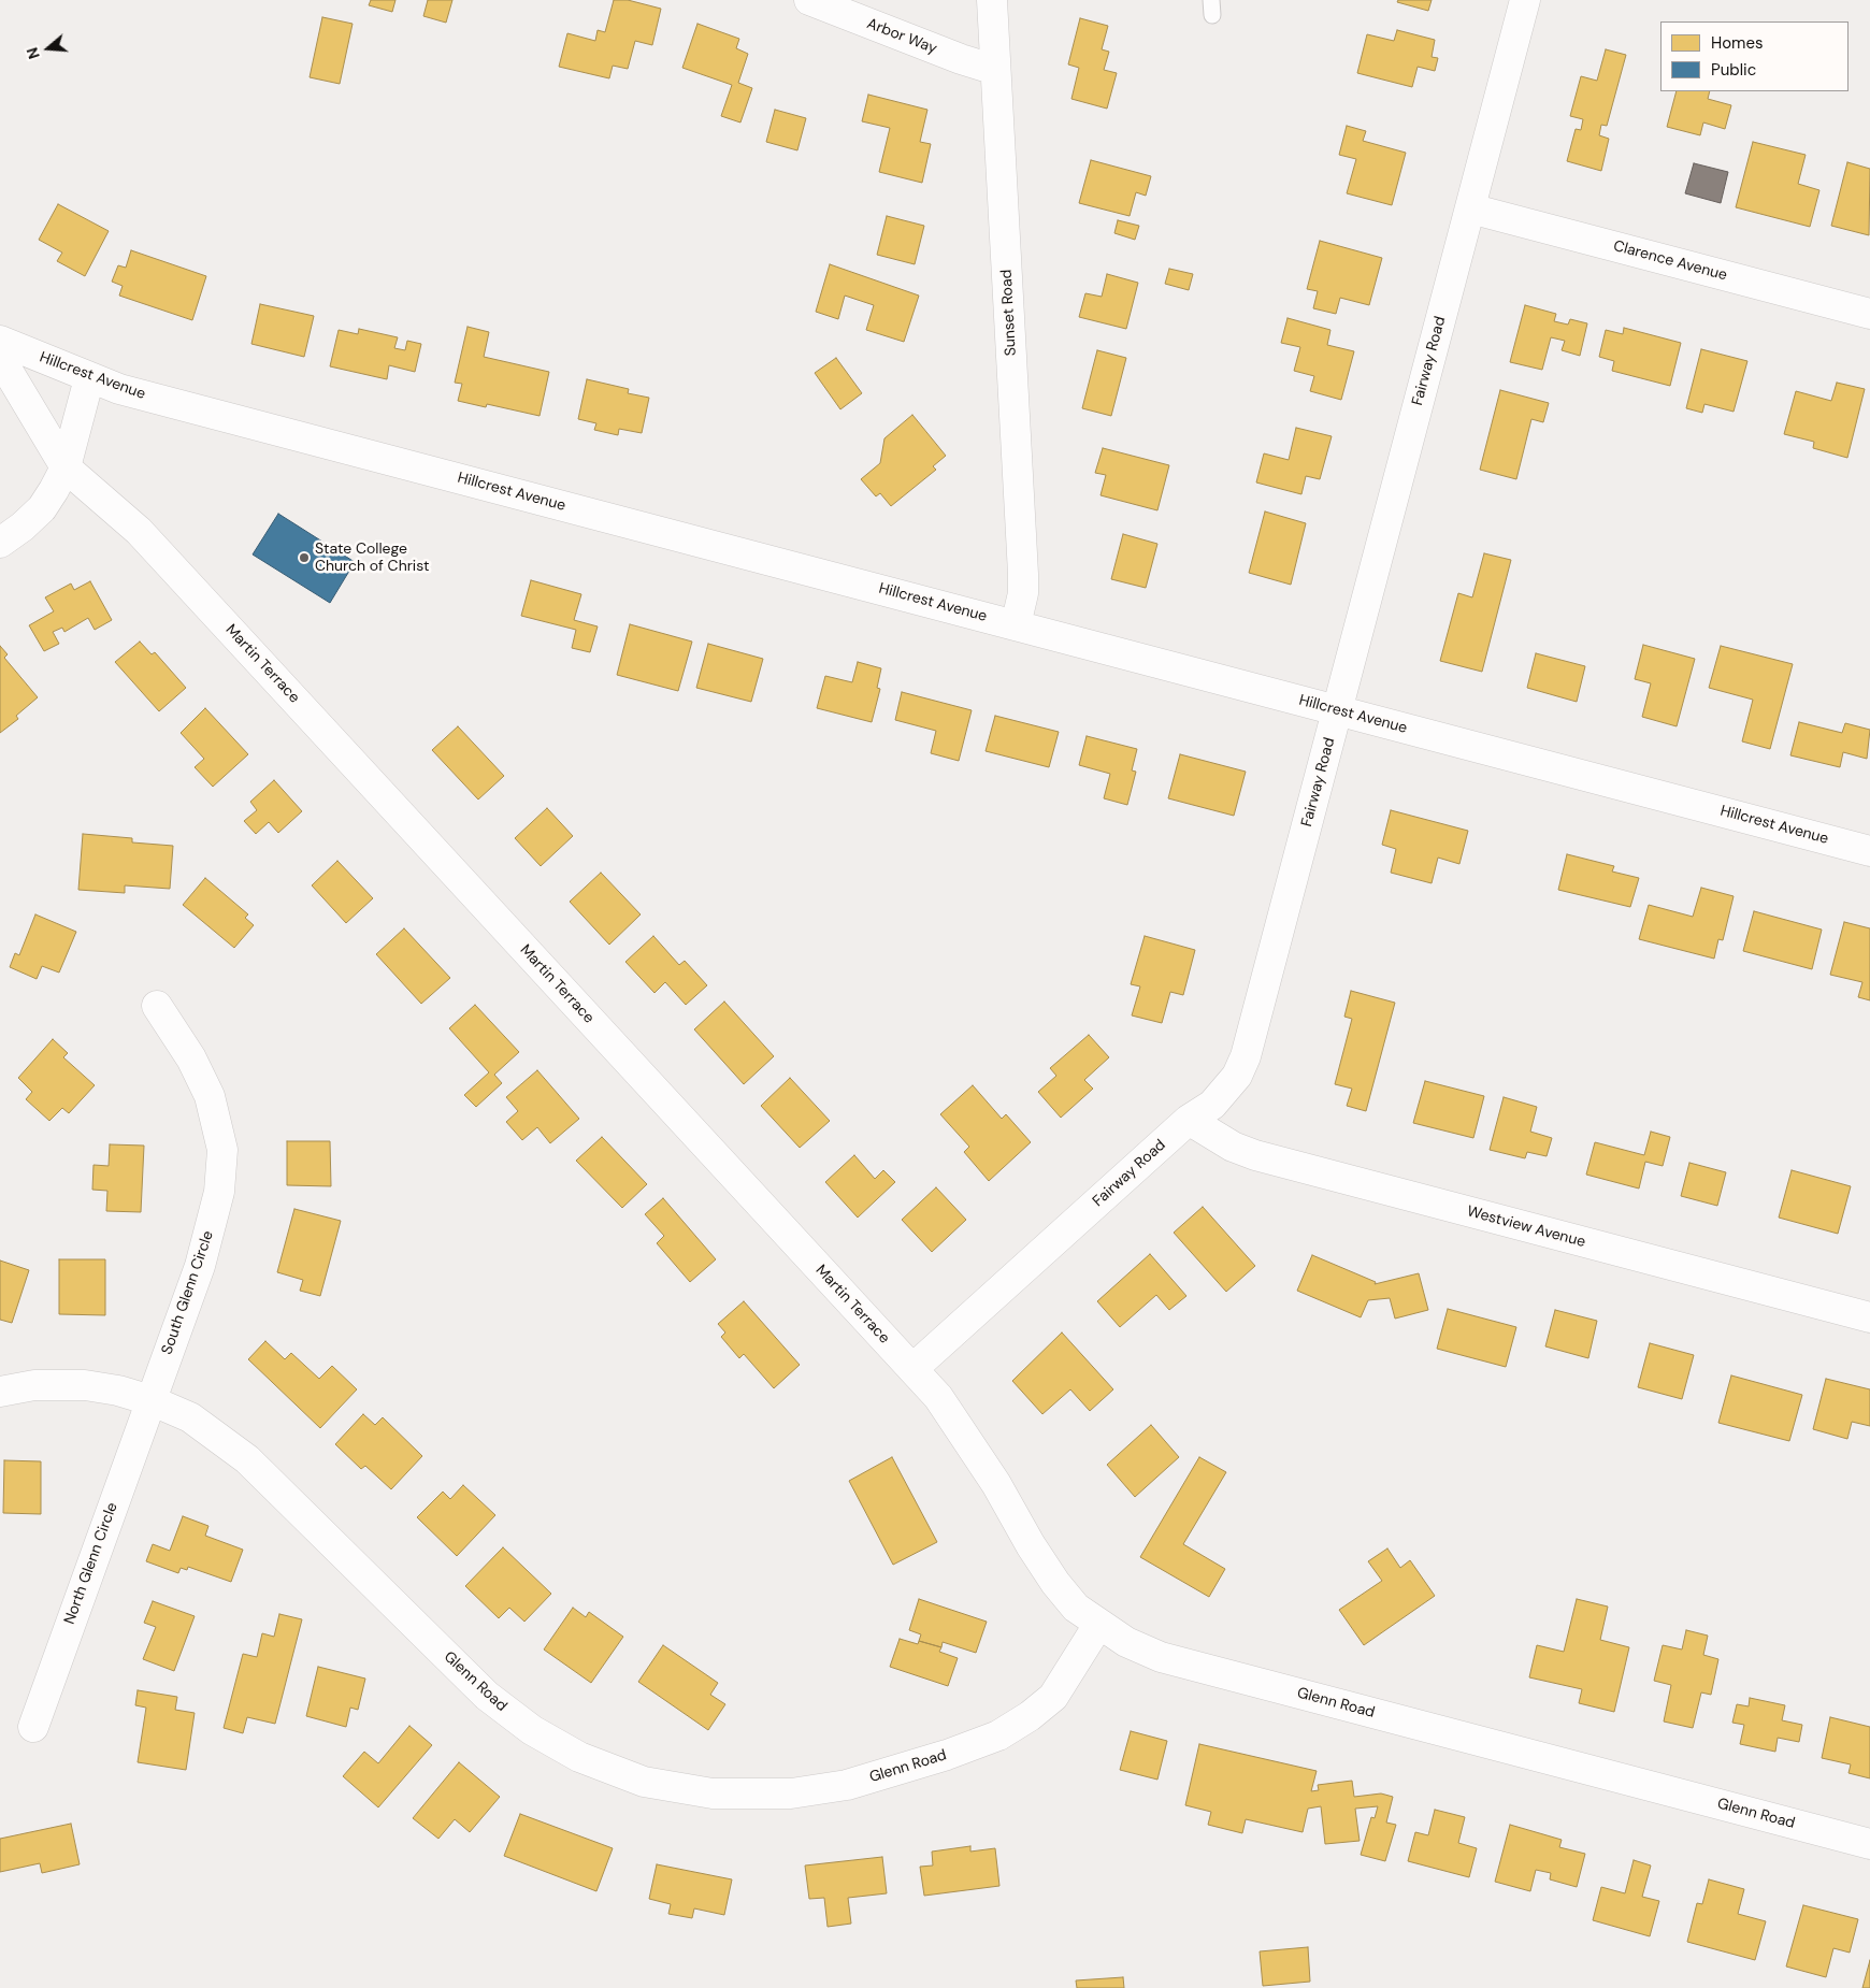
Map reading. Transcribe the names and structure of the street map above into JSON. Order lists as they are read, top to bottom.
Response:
{
  "streets": {
    "street": [
      "Arbor Way",
      "Clarence Avenue",
      "Sunset Road",
      "Fairway Road",
      "Hillcrest Avenue",
      "Martin Terrace",
      "Westview Avenue",
      "South Glenn Circle",
      "North Glenn Circle",
      "Glenn Road"
    ]
  },
  "crossings": [
    ["Arbor Way", "Sunset Road"],
    ["Clarence Avenue", "Fairway Road"],
    ["Sunset Road", "Hillcrest Avenue"],
    ["Fairway Road", "Hillcrest Avenue"],
    ["Fairway Road", "Martin Terrace"],
    ["Fairway Road", "Westview Avenue"],
    ["Martin Terrace", "Glenn Road"],
    ["South Glenn Circle", "North Glenn Circle"],
    ["South Glenn Circle", "Glenn Road"],
    ["North Glenn Circle", "Glenn Road"]
  ],
  "places": ["State College Church of Christ"],
  "legend": ["Homes", "Public"],
  "north": "left"
}
